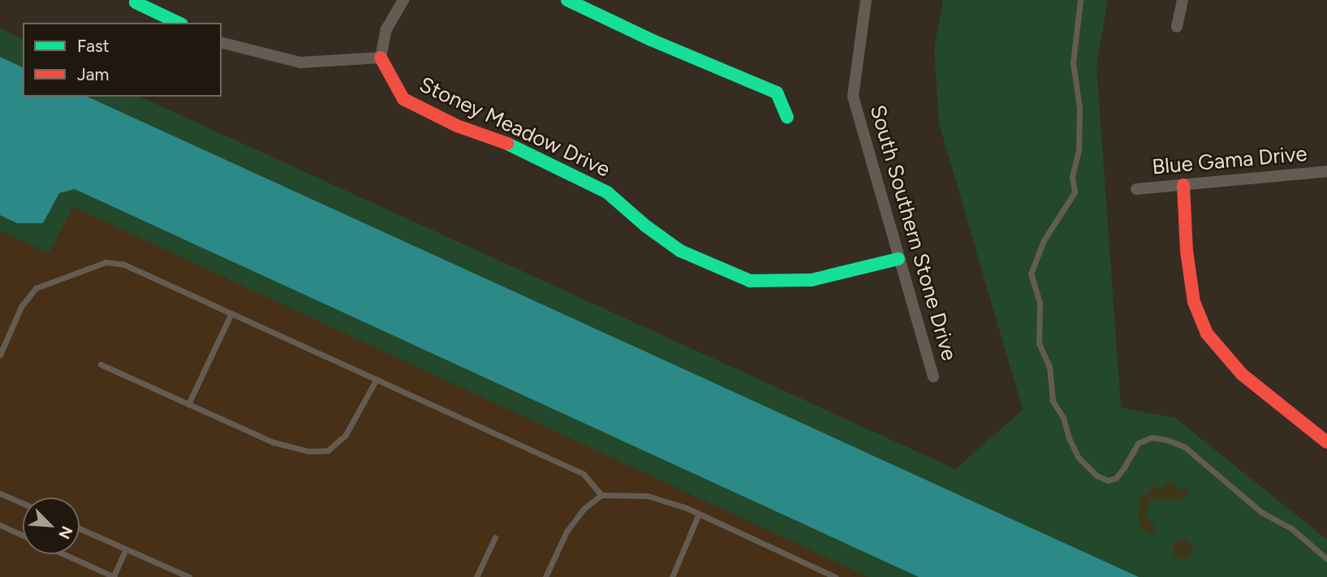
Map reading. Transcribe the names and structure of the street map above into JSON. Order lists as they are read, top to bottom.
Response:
{
  "streets": {
    "street": ["Stoney Meadow Drive", "Blue Gama Drive", "South Southern Stone Drive"]
  },
  "crossings": [
    ["Stoney Meadow Drive", "South Southern Stone Drive"]
  ],
  "legend": ["Fast", "Jam"],
  "north": "bottom right"
}
